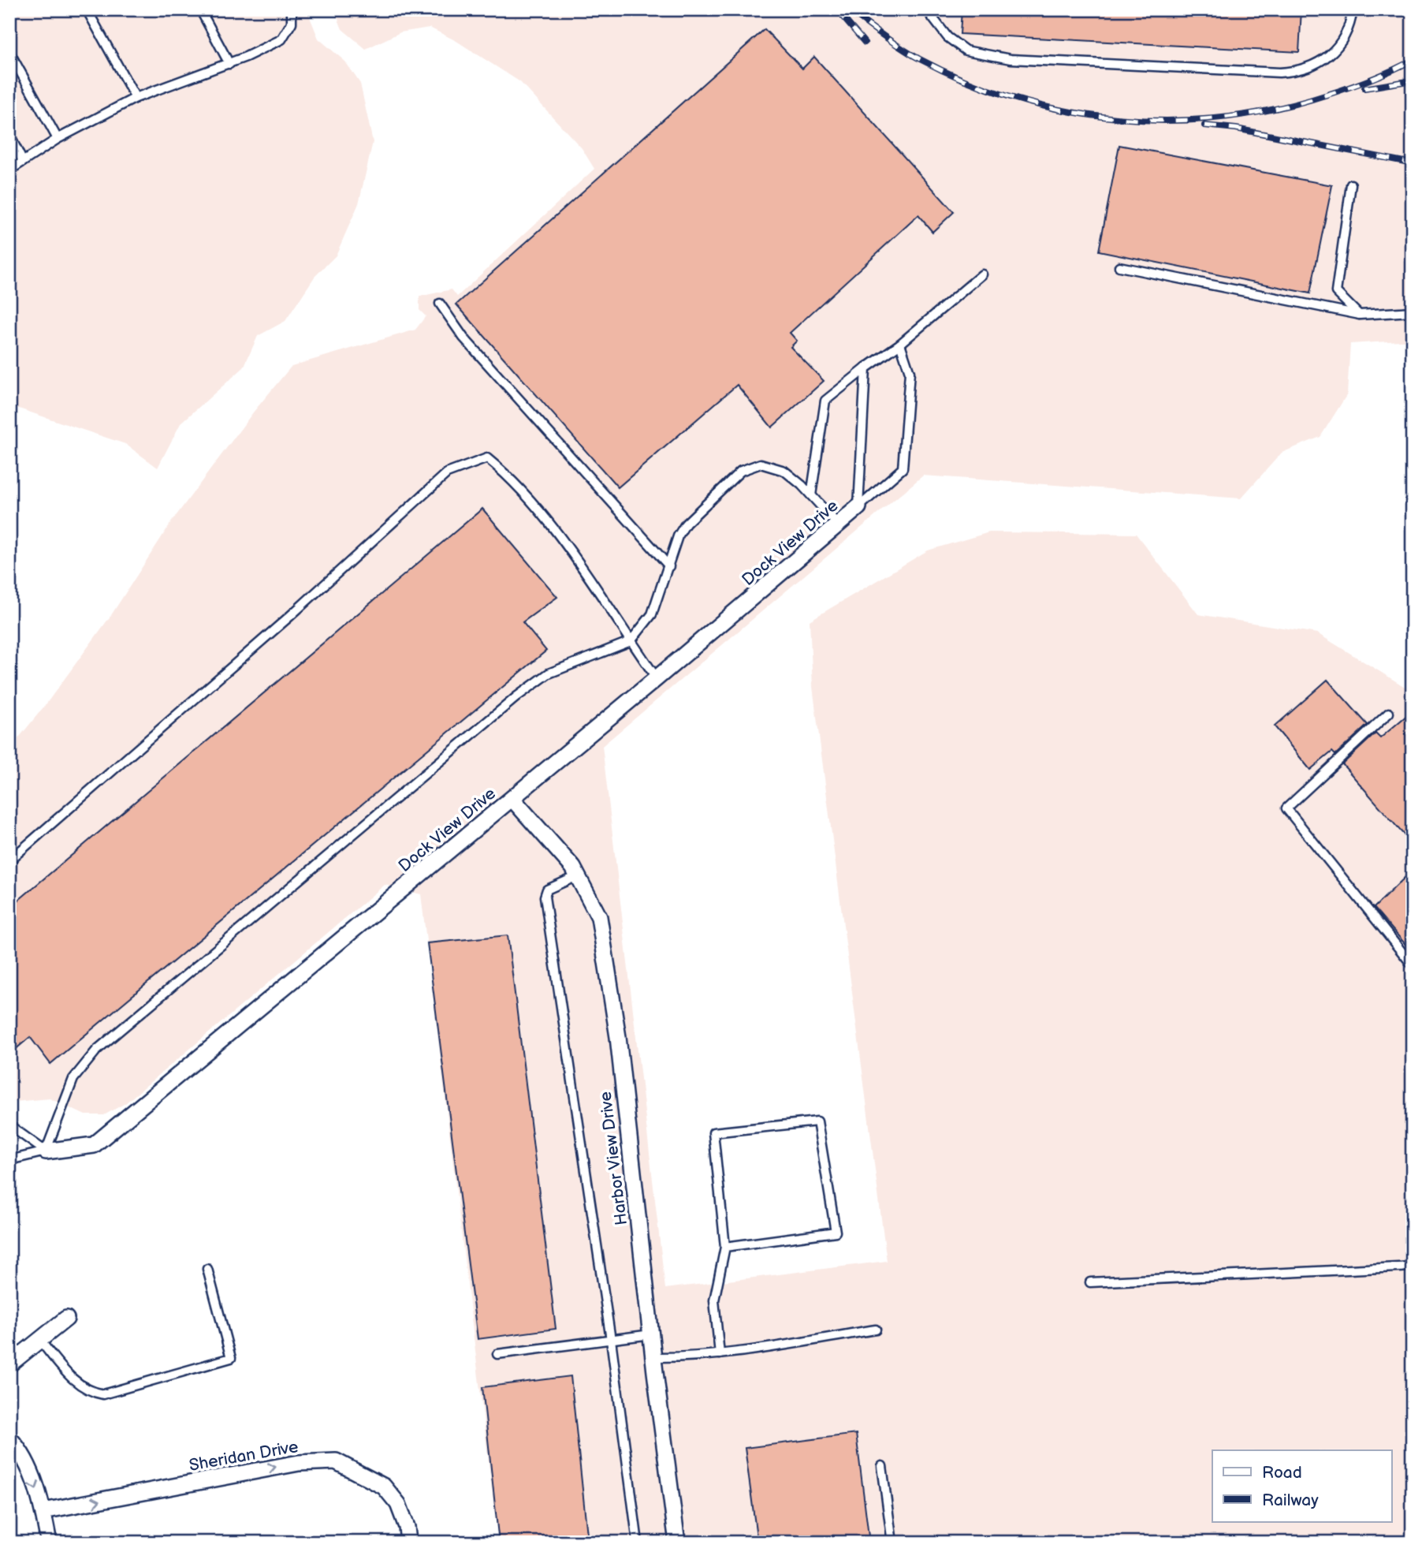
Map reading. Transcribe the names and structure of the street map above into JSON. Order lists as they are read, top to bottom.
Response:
{
  "streets": {
    "street": ["Dock View Drive", "Harbor View Drive", "Sheridan Drive"]
  },
  "crossings": [
    ["Dock View Drive", "Harbor View Drive"]
  ],
  "one_way": ["Sheridan Drive"],
  "legend": ["Road", "Railway"]
}
